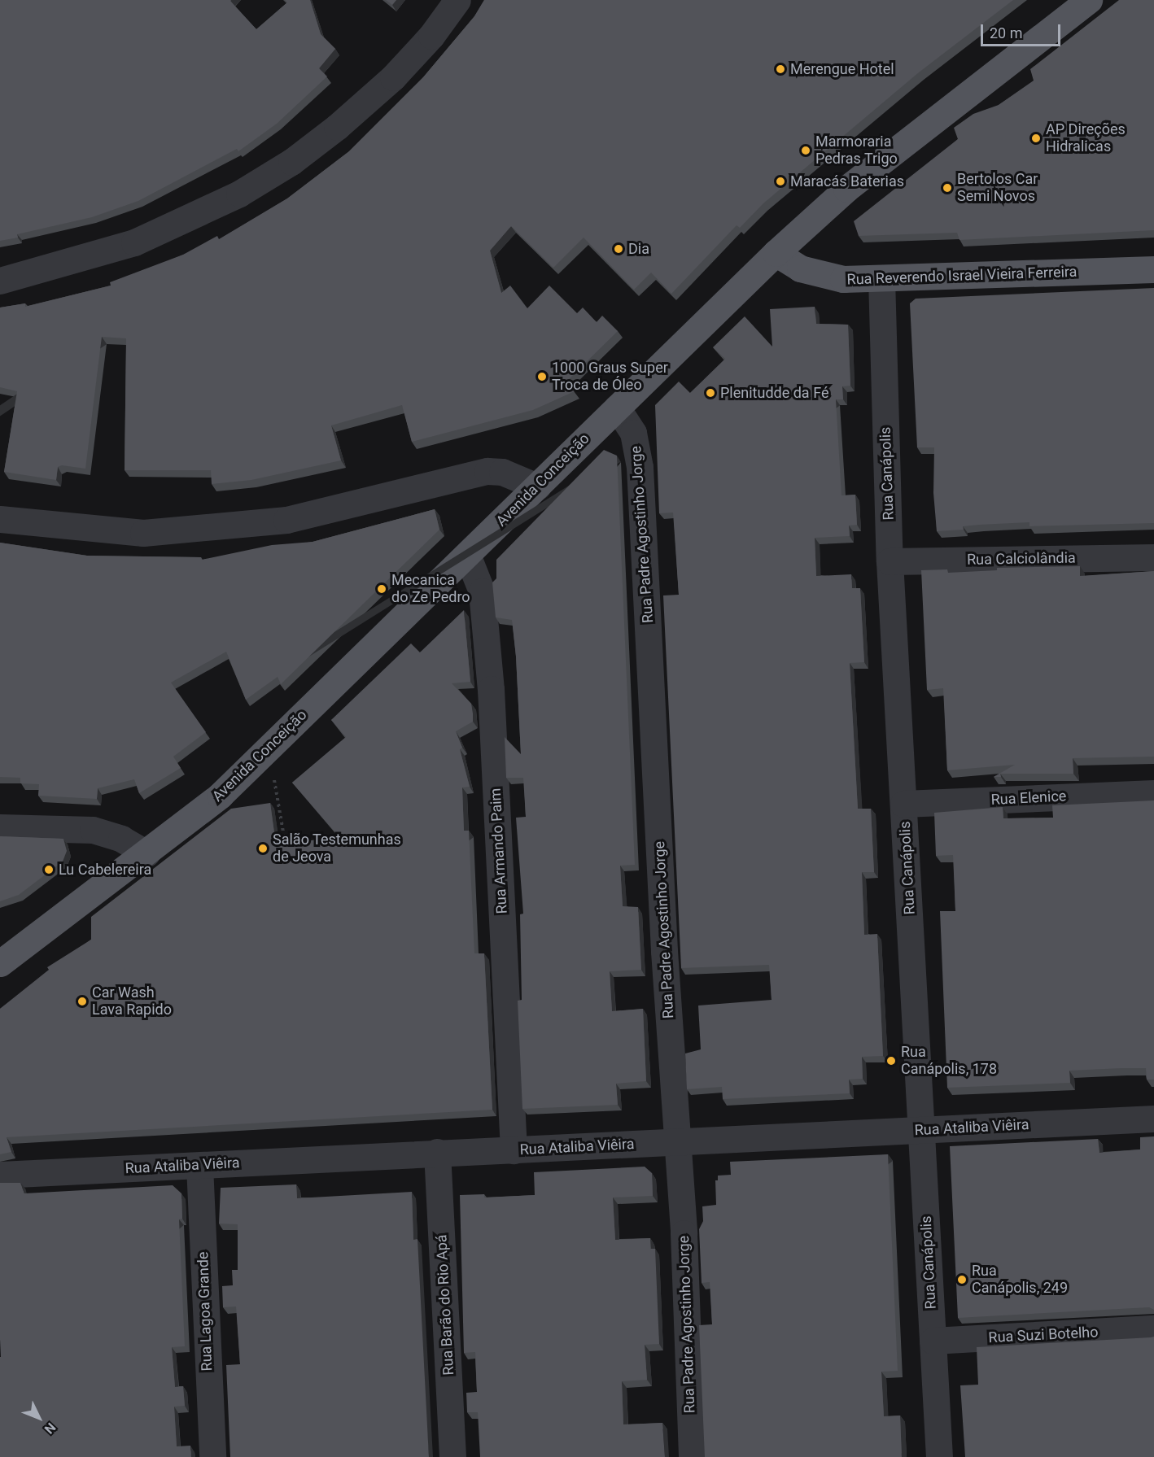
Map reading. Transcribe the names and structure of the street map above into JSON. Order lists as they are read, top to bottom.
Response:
{
  "streets": {
    "main road": ["Rua Reverendo Israel Vieira Ferreira", "Avenida Conceição"],
    "street": [
      "Rua Canápolis",
      "Rua Padre Agostinho Jorge",
      "Rua Calciolândia",
      "Rua Elenice",
      "Rua Armando Paim",
      "Rua Ataliba Viêira",
      "Rua Barão do Rio Apá",
      "Rua Lagoa Grande",
      "Rua Suzi Botelho"
    ]
  },
  "crossings": [
    ["Rua Reverendo Israel Vieira Ferreira", "Rua Canápolis"],
    ["Rua Reverendo Israel Vieira Ferreira", "Avenida Conceição"],
    ["Rua Canápolis", "Rua Calciolândia"],
    ["Rua Canápolis", "Rua Elenice"],
    ["Rua Canápolis", "Rua Ataliba Viêira"],
    ["Rua Canápolis", "Rua Suzi Botelho"],
    ["Avenida Conceição", "Rua Padre Agostinho Jorge"],
    ["Avenida Conceição", "Rua Armando Paim"],
    ["Rua Padre Agostinho Jorge", "Rua Ataliba Viêira"],
    ["Rua Armando Paim", "Rua Ataliba Viêira"],
    ["Rua Ataliba Viêira", "Rua Barão do Rio Apá"],
    ["Rua Ataliba Viêira", "Rua Lagoa Grande"]
  ],
  "places": [
    "Merengue Hotel",
    "AP Direções Hidralicas",
    "Marmoraria Pedras Trigo",
    "Maracás Baterias",
    "Bertolos Car Semi Novos",
    "Dia",
    "1000 Graus Super Troca de Óleo",
    "Plenitudde da Fé",
    "Mecanica do Ze Pedro",
    "Salão Testemunhas de Jeova",
    "Lu Cabelereira",
    "Car Wash Lava Rapido",
    "Rua Canápolis, 178",
    "Rua Canápolis, 249"
  ],
  "scale_bar": "20 m",
  "north": "bottom right"
}
